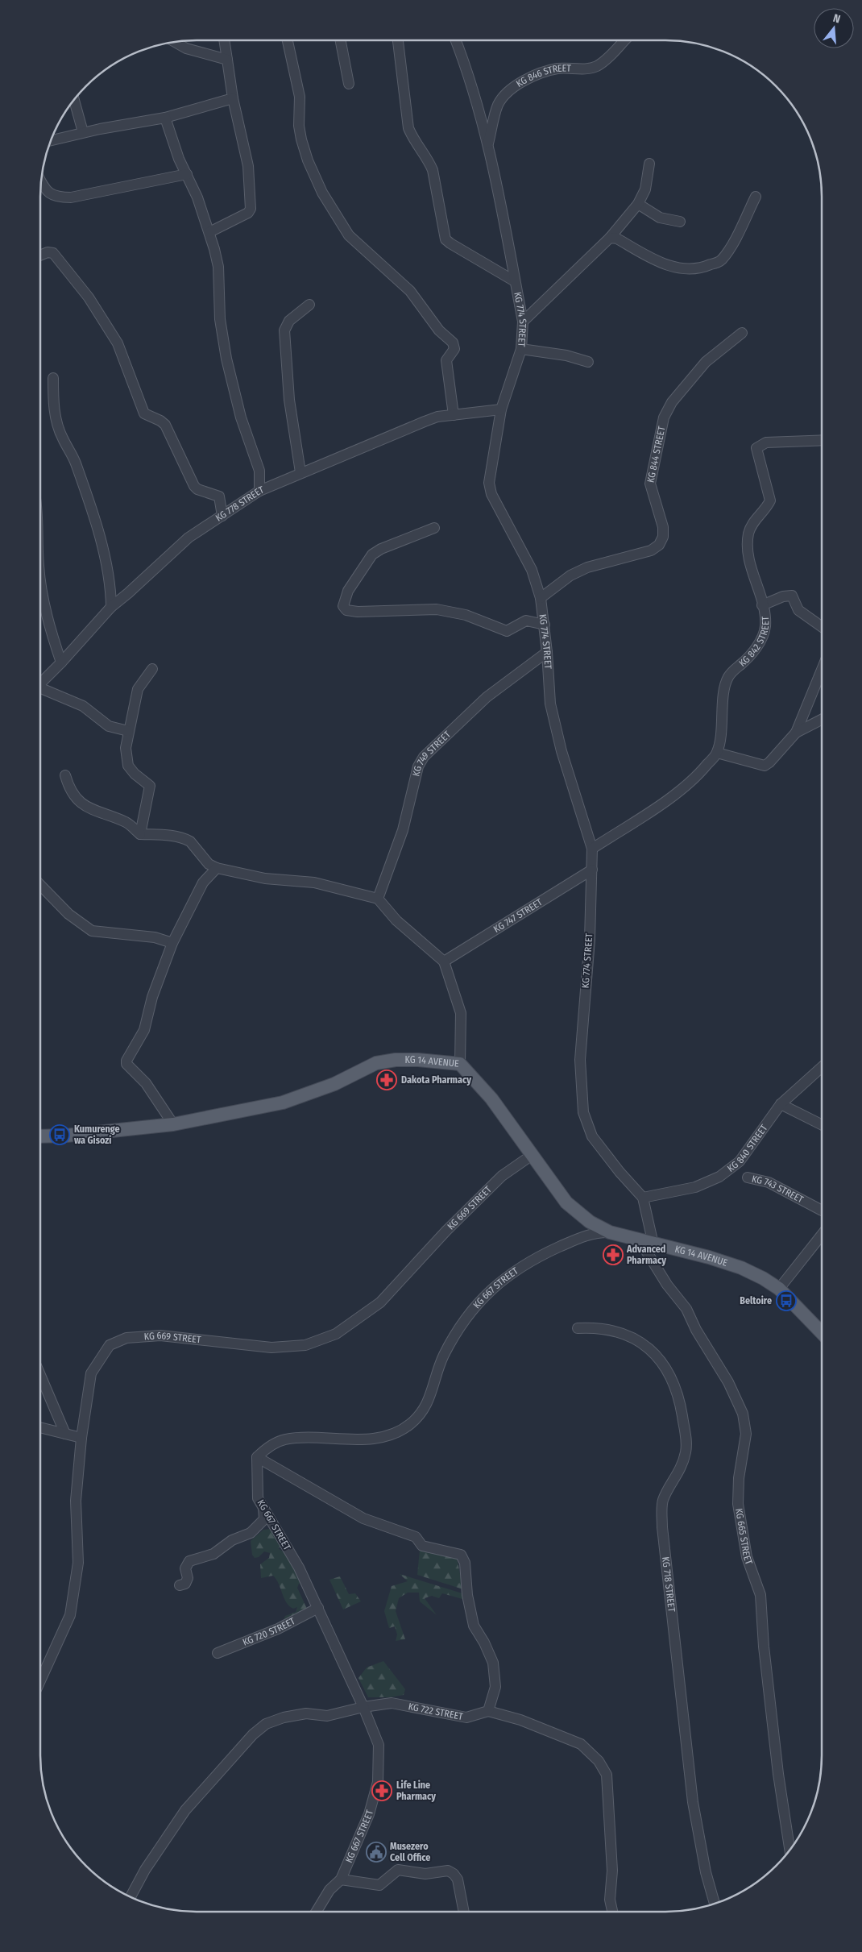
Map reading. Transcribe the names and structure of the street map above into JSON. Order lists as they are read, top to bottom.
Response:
{
  "streets": {
    "main road": ["KG 14 AVENUE"],
    "street": [
      "KG 846 STREET",
      "KG 774 STREET",
      "KG 844 STREET",
      "KG 778 STREET",
      "KG 842 STREET",
      "KG 749 STREET",
      "KG 747 STREET",
      "KG 840 STREET",
      "KG 743 STREET",
      "KG 669 STREET",
      "KG 667 STREET",
      "KG 665 STREET",
      "KG 718 STREET",
      "KG 720 STREET",
      "KG 722 STREET"
    ]
  },
  "crossings": [
    ["KG 846 STREET", "KG 774 STREET"],
    ["KG 774 STREET", "KG 844 STREET"],
    ["KG 774 STREET", "KG 778 STREET"],
    ["KG 774 STREET", "KG 749 STREET"],
    ["KG 774 STREET", "KG 747 STREET"],
    ["KG 774 STREET", "KG 14 AVENUE"],
    ["KG 774 STREET", "KG 840 STREET"],
    ["KG 14 AVENUE", "KG 669 STREET"],
    ["KG 14 AVENUE", "KG 667 STREET"],
    ["KG 14 AVENUE", "KG 665 STREET"],
    ["KG 667 STREET", "KG 720 STREET"],
    ["KG 667 STREET", "KG 722 STREET"]
  ],
  "places": {
    "pharmacy": ["Dakota Pharmacy", "Advanced Pharmacy", "Life Line Pharmacy"],
    "bus stop": ["Kumurenge wa Gisozi", "Beltoire"],
    "public building": ["Musezero Cell Office"]
  },
  "north": "top"
}
